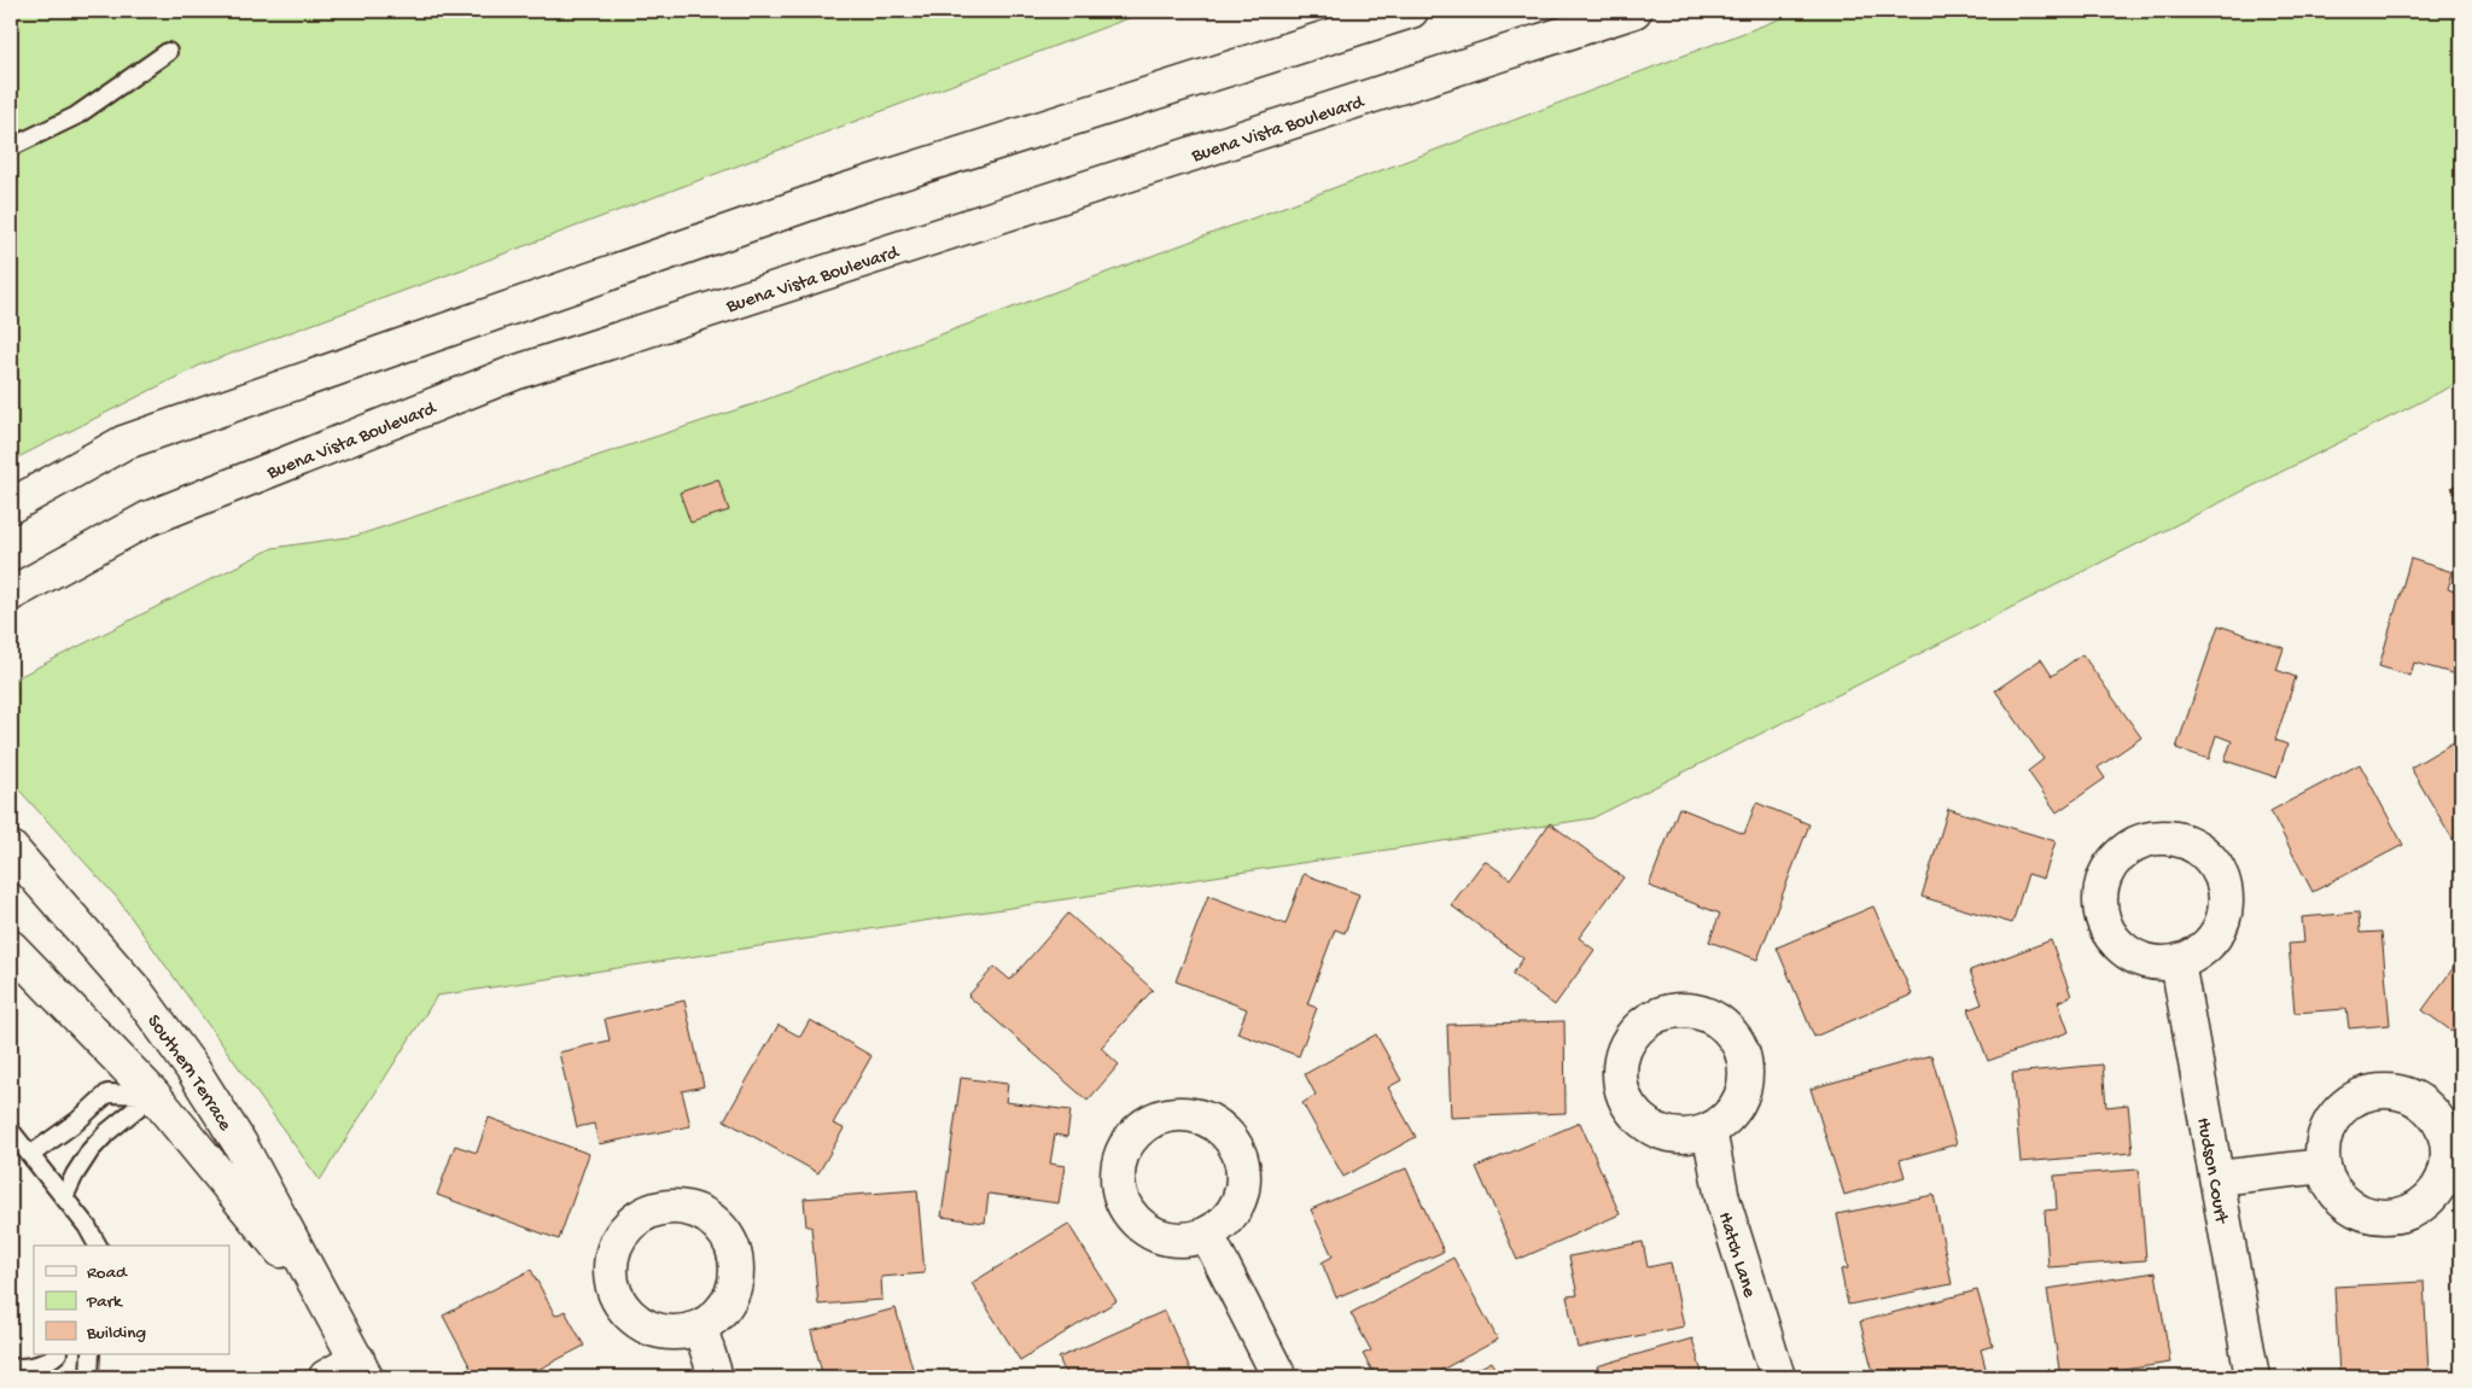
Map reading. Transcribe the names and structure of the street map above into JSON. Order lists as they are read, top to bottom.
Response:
{
  "streets": {
    "main road": [
      "Buena Vista Boulevard",
      "Southern Terrace",
      "Hudson Court",
      "Hatch Lane"
    ]
  },
  "legend": ["Road", "Park", "Building"]
}
